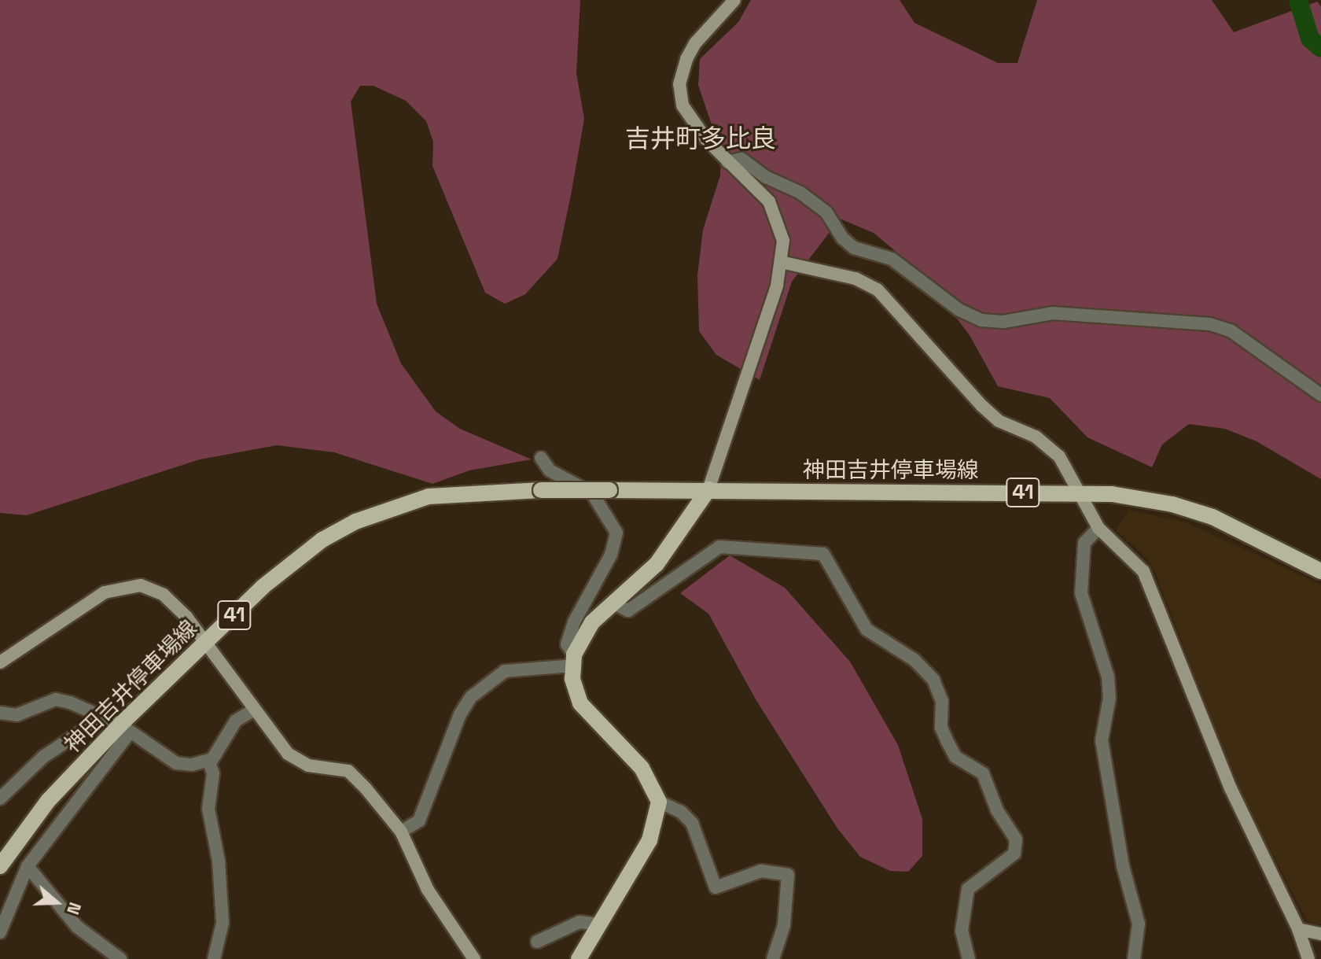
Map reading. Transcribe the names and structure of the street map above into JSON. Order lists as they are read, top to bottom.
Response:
{
  "streets": {
    "main road": ["神田吉井停車場線", "41"]
  },
  "districts": ["吉井町多比良"],
  "north": "right"
}
